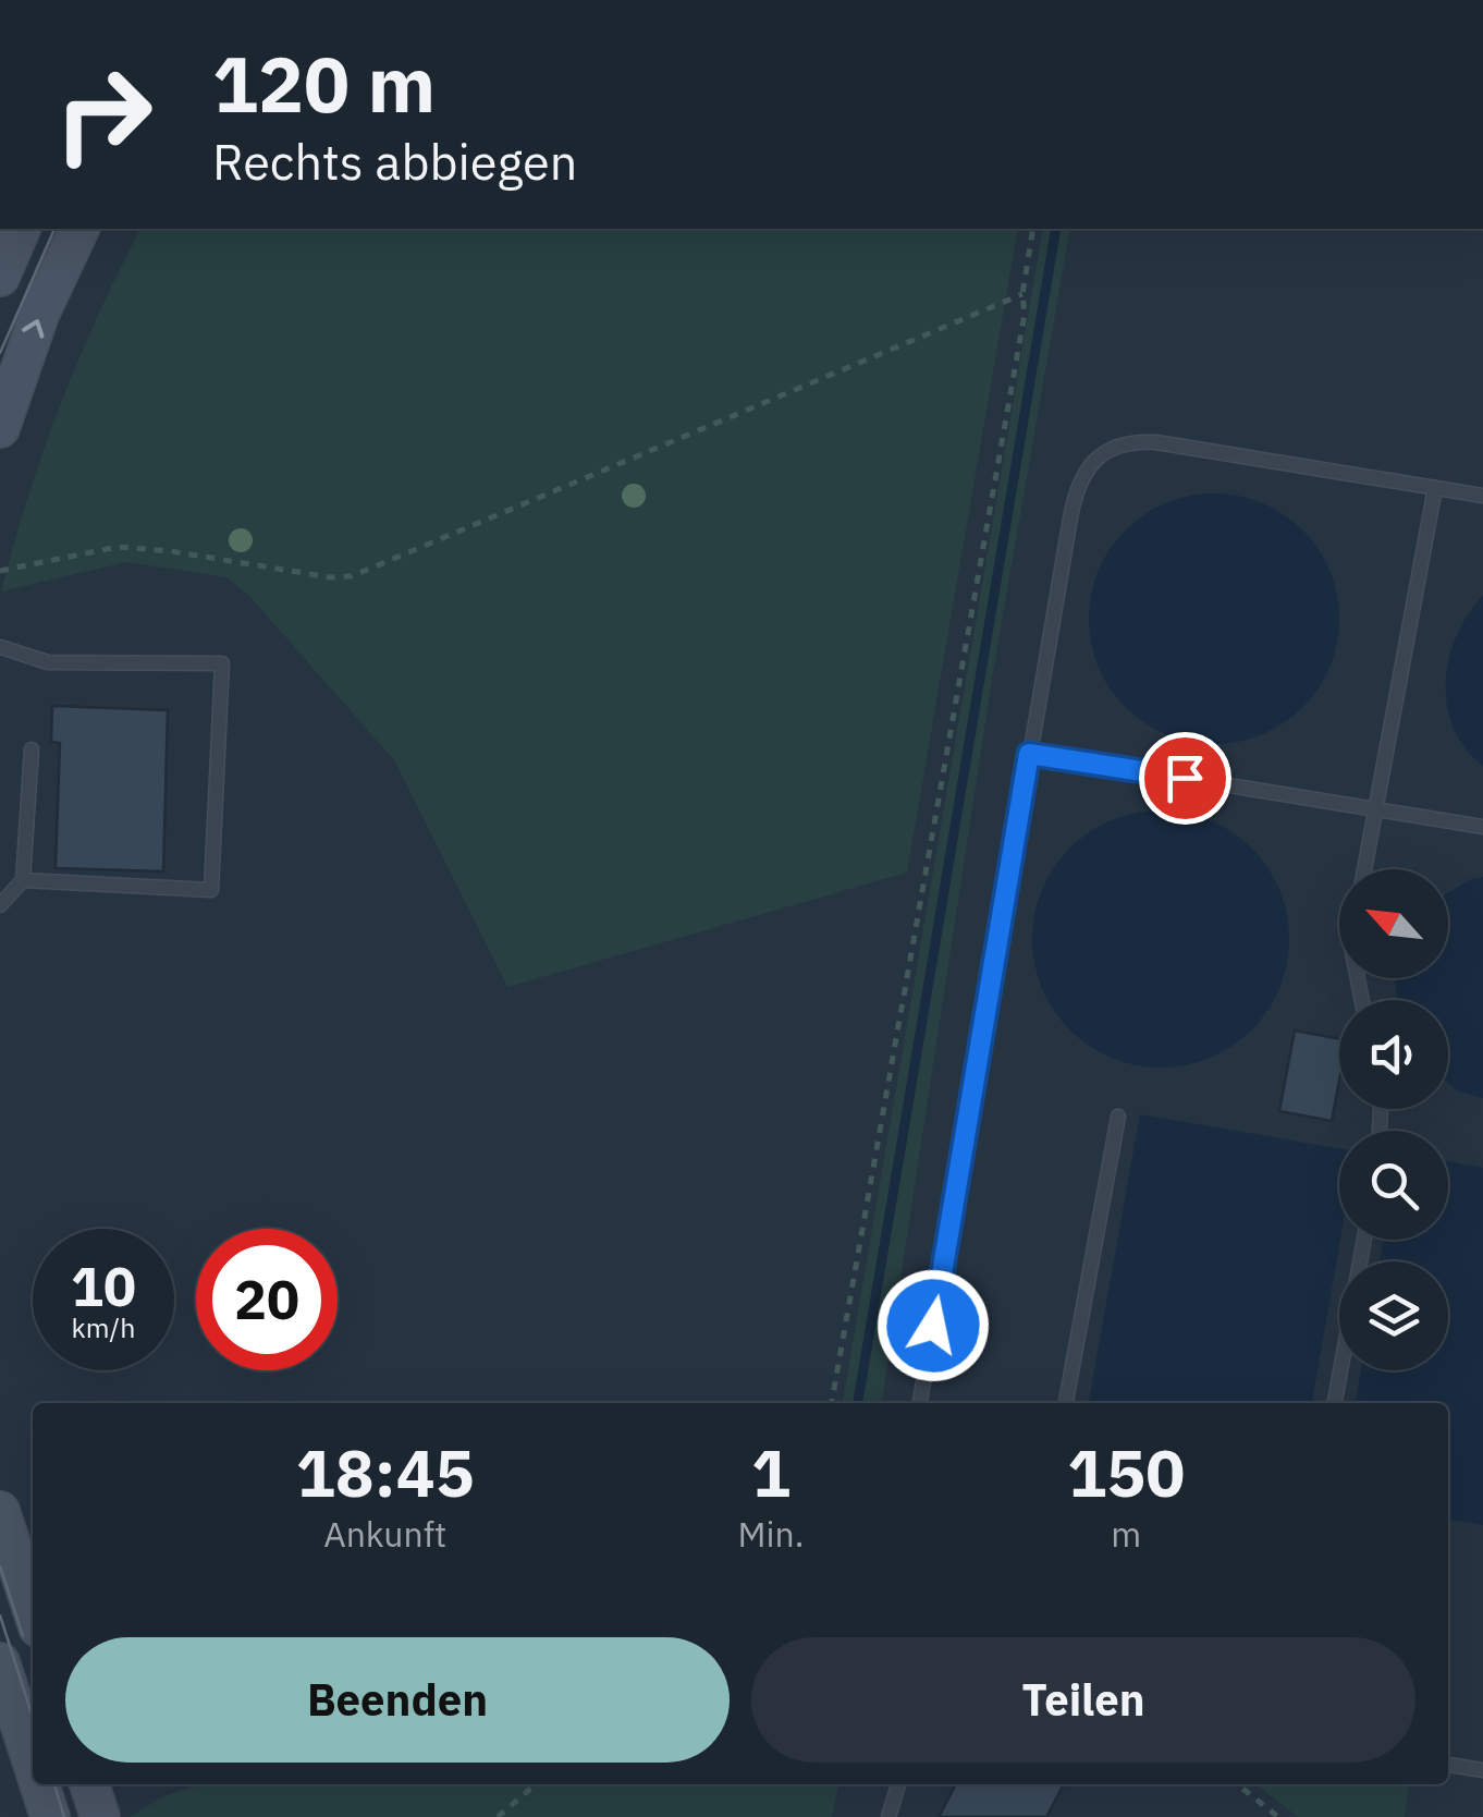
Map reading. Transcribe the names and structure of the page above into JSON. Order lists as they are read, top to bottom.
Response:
{
  "north": "top left",
  "page": {
    "turn": ["120 m", "Rechts abbiegen"],
    "speed": "10 km/h",
    "limit": "20",
    "eta": [
      "18:45",
      "Ankunft",
      "1",
      "Min.",
      "150",
      "m"
    ],
    "buttons": ["Beenden", "Teilen"]
  }
}
